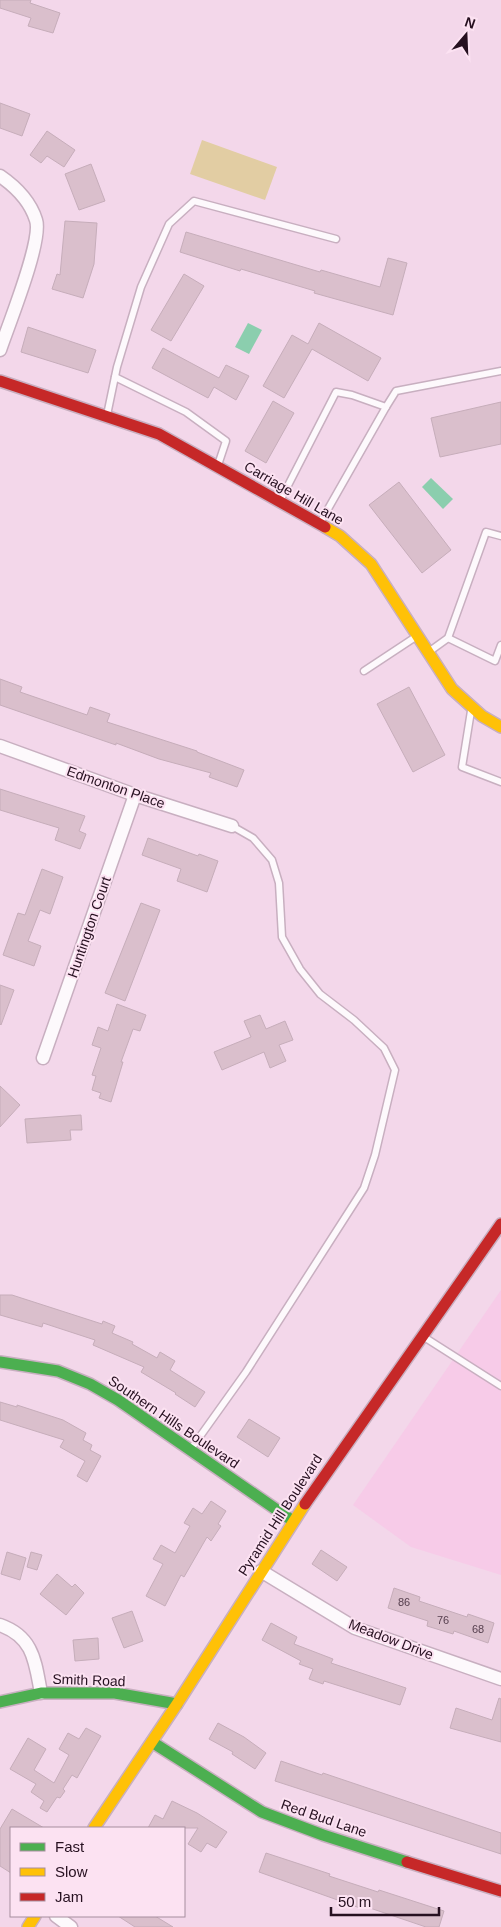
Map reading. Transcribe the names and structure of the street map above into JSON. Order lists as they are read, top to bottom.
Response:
{
  "streets": {
    "street": [
      "Carriage Hill Lane",
      "Edmonton Place",
      "Huntington Court",
      "Southern Hills Boulevard",
      "Pyramid Hill Boulevard",
      "Meadow Drive",
      "Smith Road",
      "Red Bud Lane"
    ]
  },
  "crossings": [
    ["Edmonton Place", "Huntington Court"],
    ["Southern Hills Boulevard", "Pyramid Hill Boulevard"],
    ["Pyramid Hill Boulevard", "Meadow Drive"],
    ["Pyramid Hill Boulevard", "Smith Road"],
    ["Pyramid Hill Boulevard", "Red Bud Lane"]
  ],
  "house_numbers": ["86", "76", "68"],
  "legend": ["Fast", "Slow", "Jam"],
  "scale_bar": "50 m",
  "north": "top"
}
